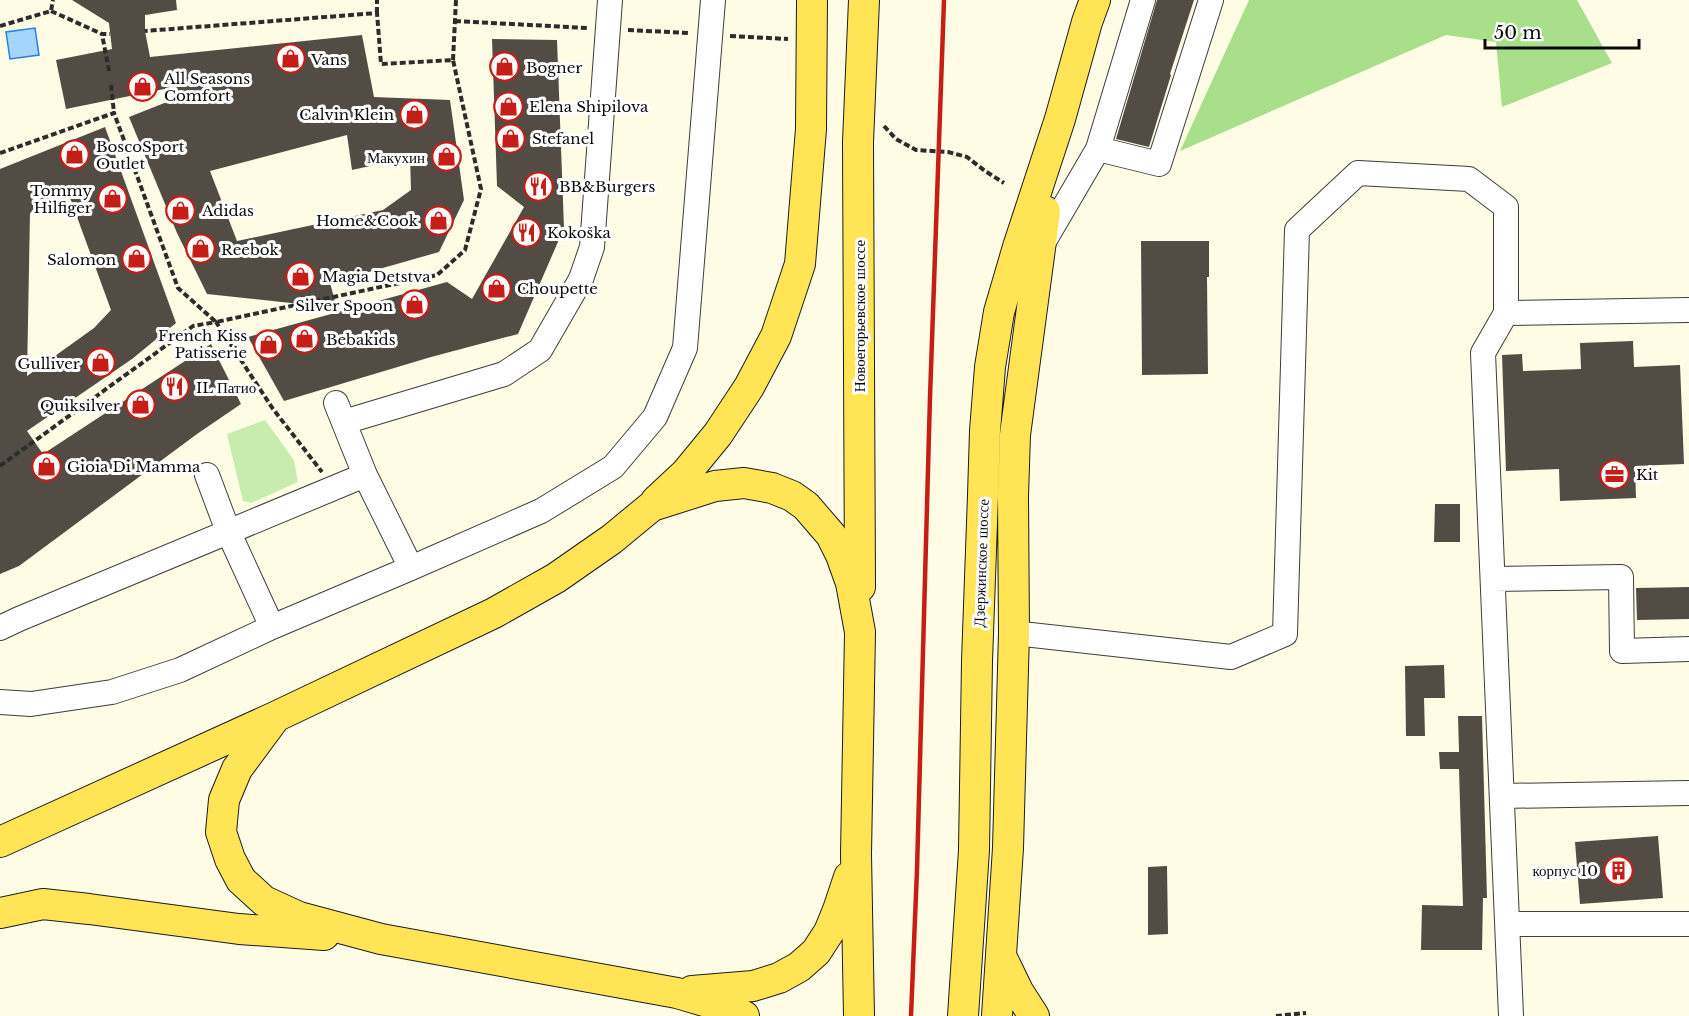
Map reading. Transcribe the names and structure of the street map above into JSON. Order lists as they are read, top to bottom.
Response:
{
  "streets": {
    "main road": ["Новоегорьевское шоссе", "Дзержинское шоссе"]
  },
  "places": {
    "shop": [
      "Vans",
      "Bogner",
      "All Seasons Comfort",
      "Elena Shipilova",
      "Calvin Klein",
      "Stefanel",
      "BoscoSport Outlet",
      "Макухин",
      "Tommy Hilfiger",
      "Adidas",
      "Home&Cook",
      "Reebok",
      "Salomon",
      "Magia Detstva",
      "Choupette",
      "Silver Spoon",
      "Bebakids",
      "French Kiss Patisserie",
      "Gulliver",
      "Quiksilver",
      "Gioia Di Mamma"
    ],
    "restaurant": ["BB&Burgers", "Kokoška", "IL Патио"],
    "office": ["Kit"],
    "building": ["корпус 10"]
  },
  "scale_bar": "50 m"
}
